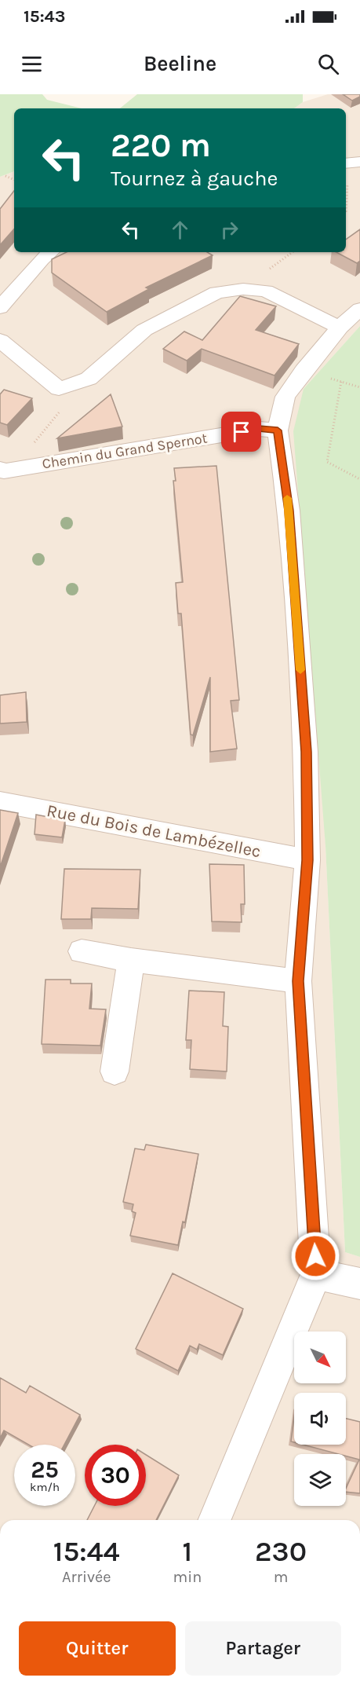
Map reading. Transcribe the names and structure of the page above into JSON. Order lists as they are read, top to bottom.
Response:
{
  "streets": {
    "street": ["Chemin du Grand Spernot", "Rue du Bois de Lambézellec"]
  },
  "north": "bottom right",
  "page": {
    "status": "15:43",
    "header": "Beeline",
    "turn": ["220 m", "Tournez à gauche"],
    "speed": "25 km/h",
    "limit": "30",
    "eta": [
      "15:44",
      "Arrivée",
      "1",
      "min",
      "230",
      "m"
    ],
    "buttons": ["Quitter", "Partager"]
  }
}
